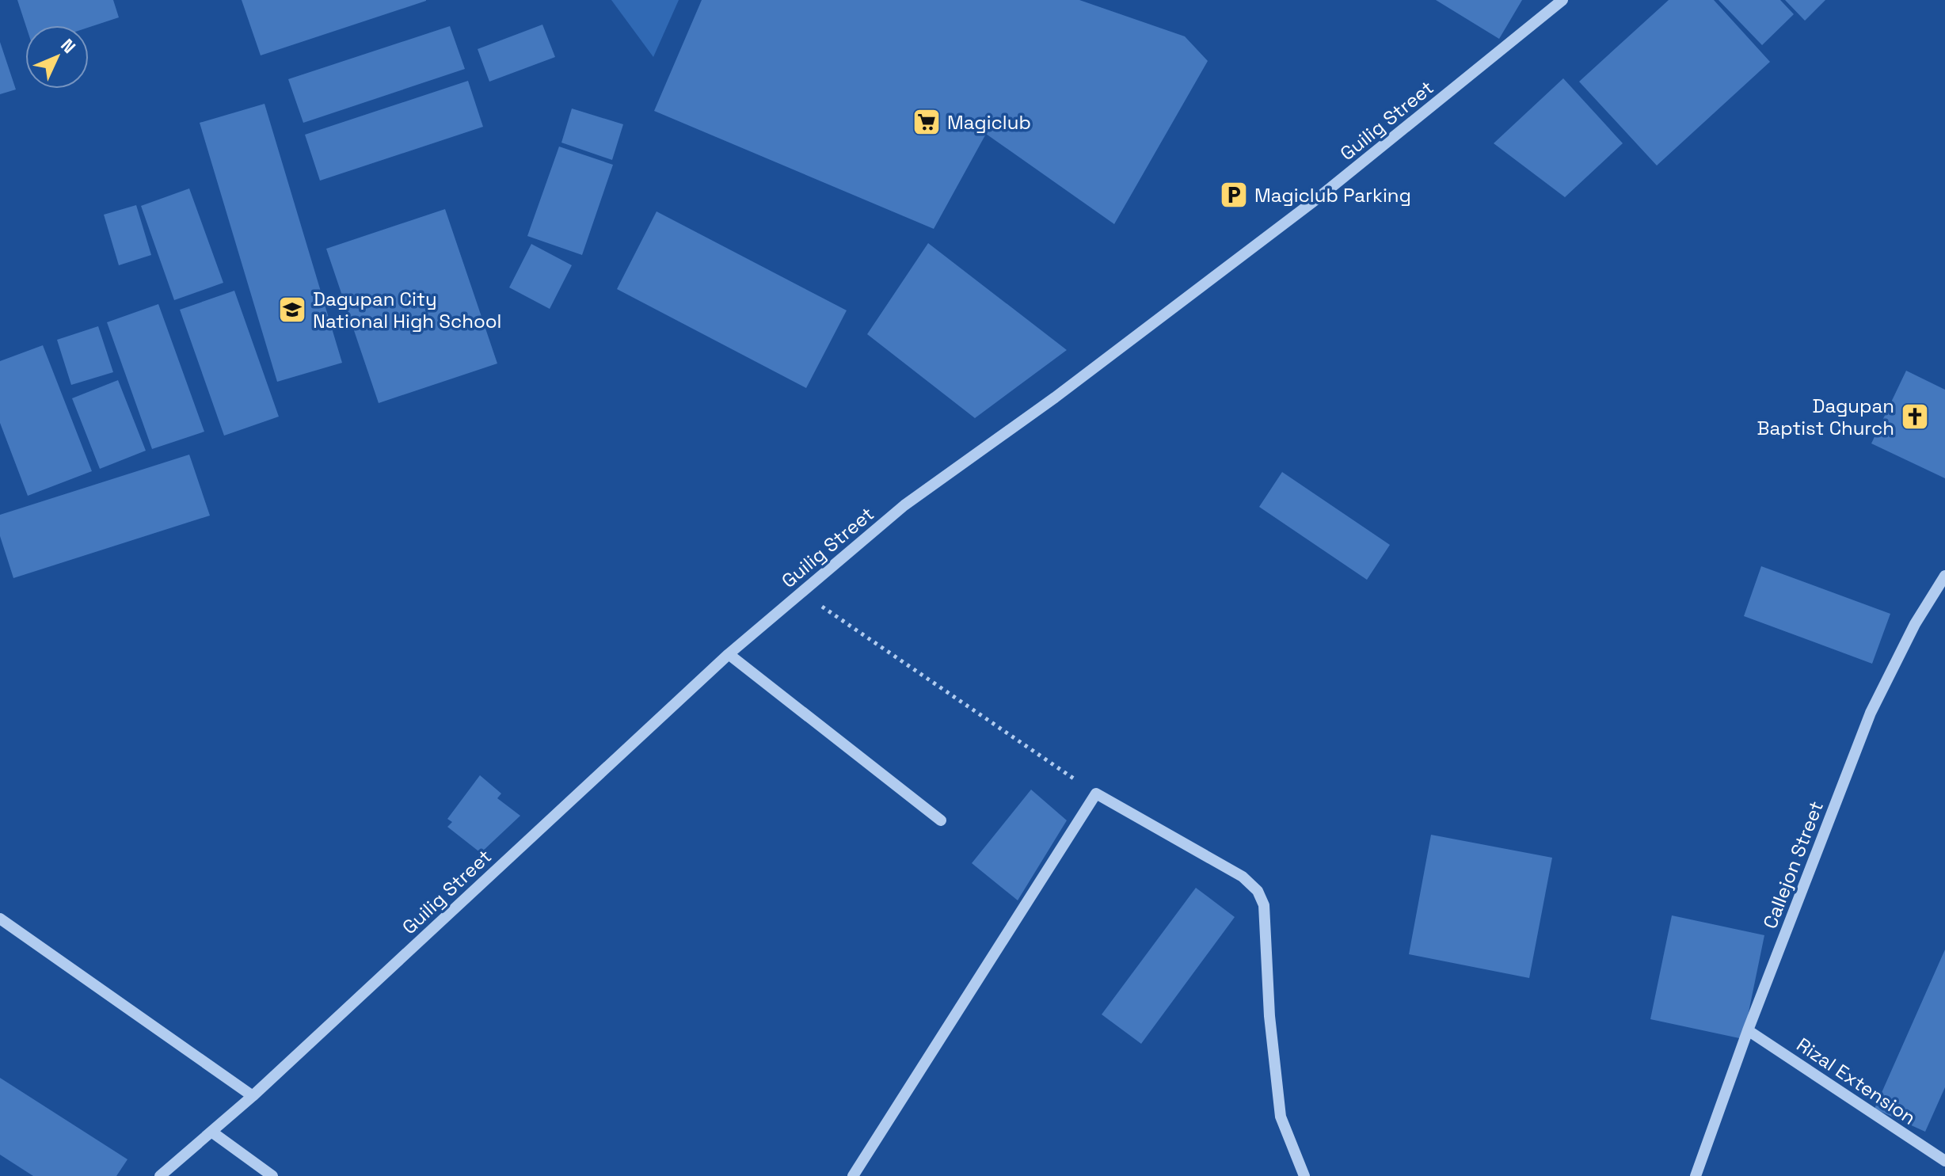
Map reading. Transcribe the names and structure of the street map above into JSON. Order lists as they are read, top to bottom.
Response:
{
  "streets": {
    "street": ["Guilig Street", "Callejon Street", "Rizal Extension"]
  },
  "crossings": [
    ["Callejon Street", "Rizal Extension"]
  ],
  "places": {
    "supermarket": ["Magiclub"],
    "parking": ["Magiclub Parking"],
    "school or university": ["Dagupan City National High School"],
    "church": ["Dagupan Baptist Church"]
  },
  "north": "top right"
}
